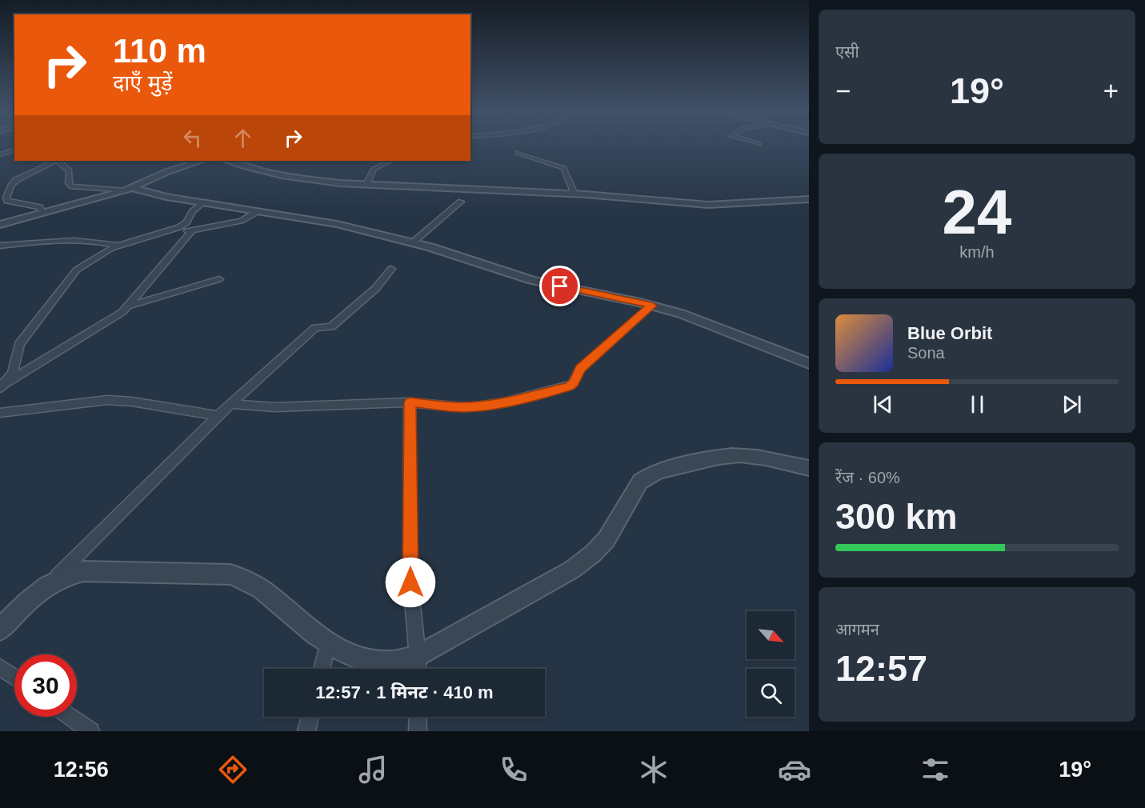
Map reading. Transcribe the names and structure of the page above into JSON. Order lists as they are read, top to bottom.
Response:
{
  "north": "bottom right",
  "page": {
    "tile": [
      "एसी",
      ["24", "km/h"],
      ["रेंज · 60%", "300 km"],
      ["आगमन", "12:57"]
    ],
    "turn": ["110 m", "दाएँ मुड़ें"],
    "heat": ["−", "19°", "+"],
    "song": ["Blue Orbit", "Sona"],
    "limit": "30",
    "trip": "12:57 · 1 मिनट · 410 m",
    "tabs": ["12:56", "19°"]
  }
}
